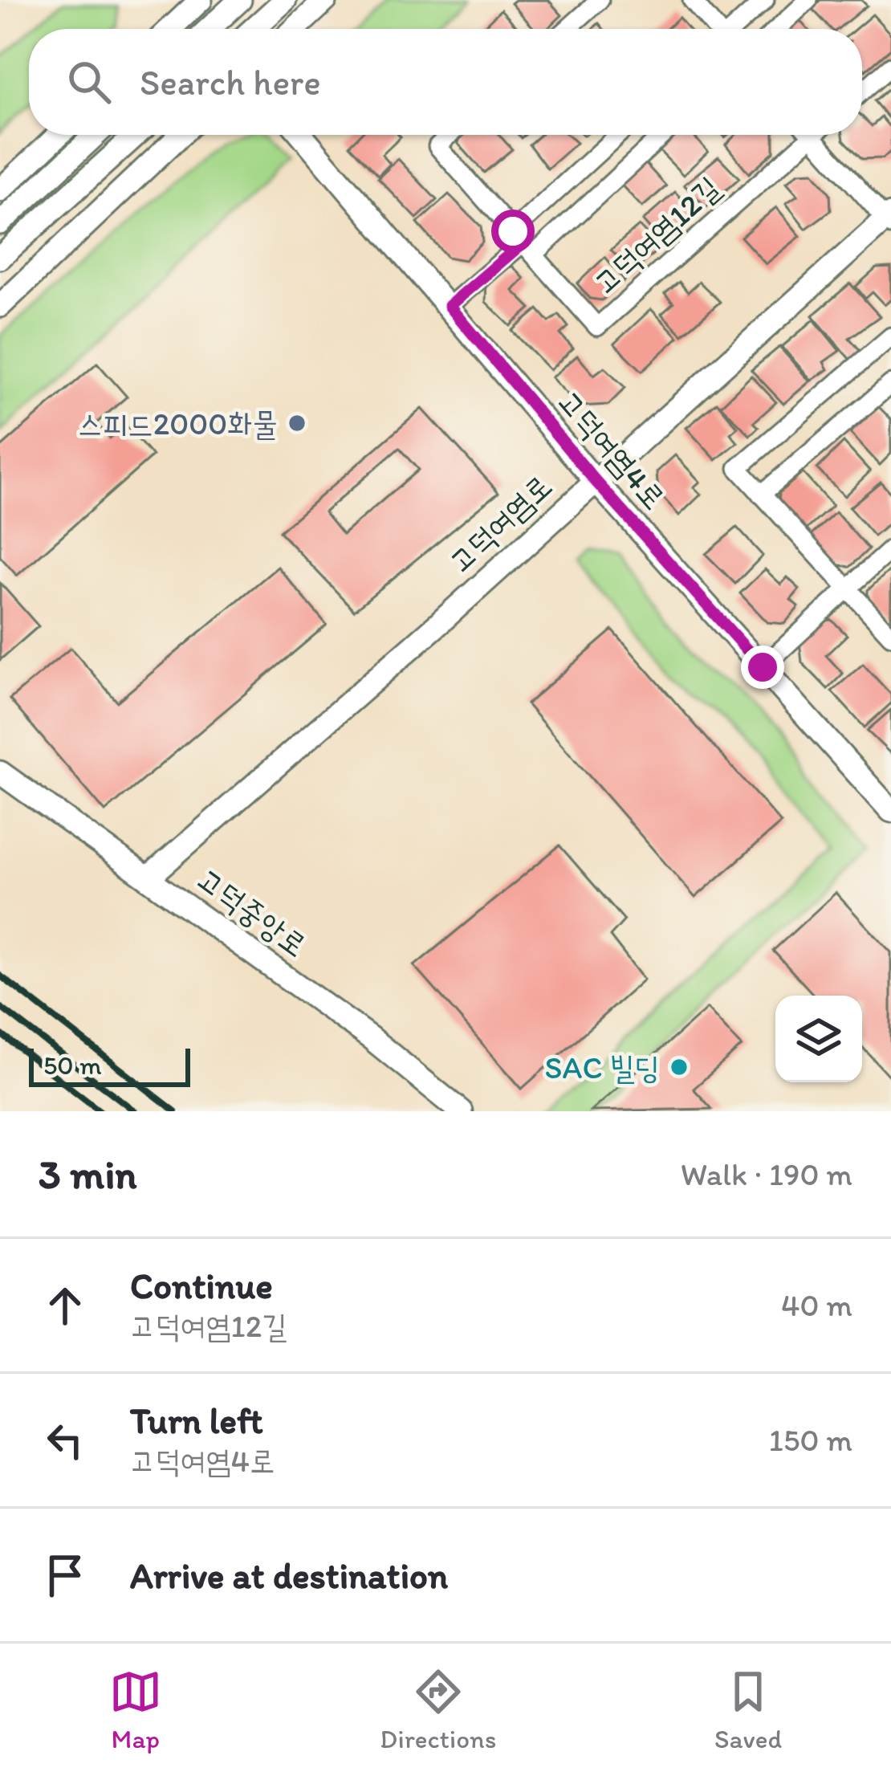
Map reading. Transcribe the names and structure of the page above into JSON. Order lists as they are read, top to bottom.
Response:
{
  "streets": {
    "street": [
      "고덕여염12길",
      "고덕여염4로",
      "고덕여염로",
      "고덕중앙로"
    ]
  },
  "crossings": [
    ["고덕여염4로", "고덕여염로"],
    ["고덕여염로", "고덕중앙로"]
  ],
  "places": ["스피드2000화물", "SAC 빌딩"],
  "scale_bar": "50 m",
  "page": {
    "search": "Search here",
    "scale": "50 m",
    "heading": ["3 min", "Walk · 190 m"],
    "list": [
      ["Continue", "고덕여염12길", "40 m"],
      ["Turn left", "고덕여염4로", "150 m"],
      "Arrive at destination"
    ],
    "nav": ["Map", "Directions", "Saved"]
  }
}
